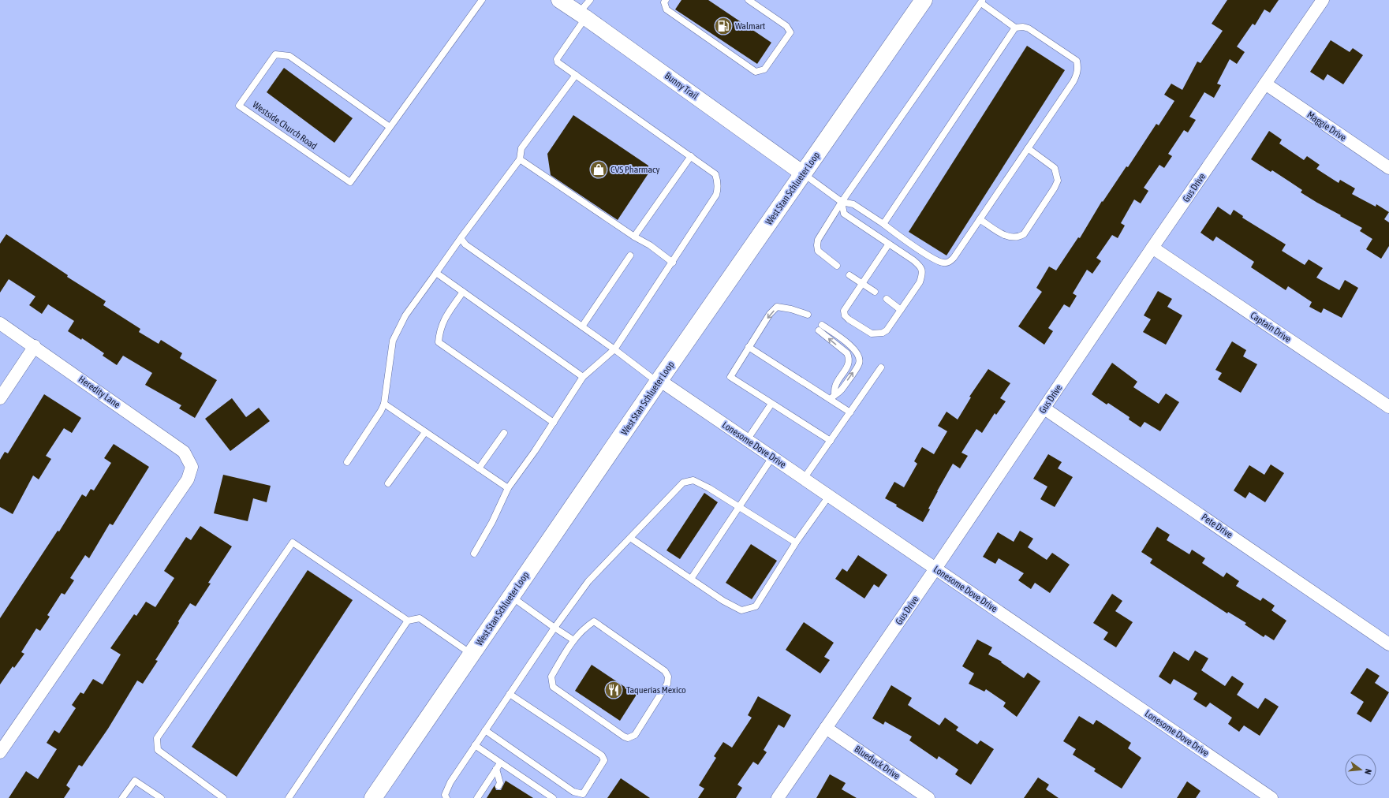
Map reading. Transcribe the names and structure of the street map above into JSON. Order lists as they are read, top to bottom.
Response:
{
  "streets": {
    "main road": ["West Stan Schlueter Loop"],
    "street": [
      "Bunny Trail",
      "Maggie Drive",
      "Gus Drive",
      "Captain Drive",
      "Heredity Lane",
      "Lonesome Dove Drive",
      "Pete Drive",
      "Blueduck Drive"
    ],
    "lane": ["Westside Church Road"]
  },
  "crossings": [
    ["Bunny Trail", "West Stan Schlueter Loop"],
    ["Maggie Drive", "Gus Drive"],
    ["Gus Drive", "Captain Drive"],
    ["Gus Drive", "Lonesome Dove Drive"],
    ["Gus Drive", "Pete Drive"],
    ["Gus Drive", "Blueduck Drive"],
    ["West Stan Schlueter Loop", "Lonesome Dove Drive"]
  ],
  "places": {
    "fuel station": ["Walmart"],
    "shop": ["CVS Pharmacy"],
    "restaurant": ["Taquerias Mexico"]
  },
  "north": "right"
}
